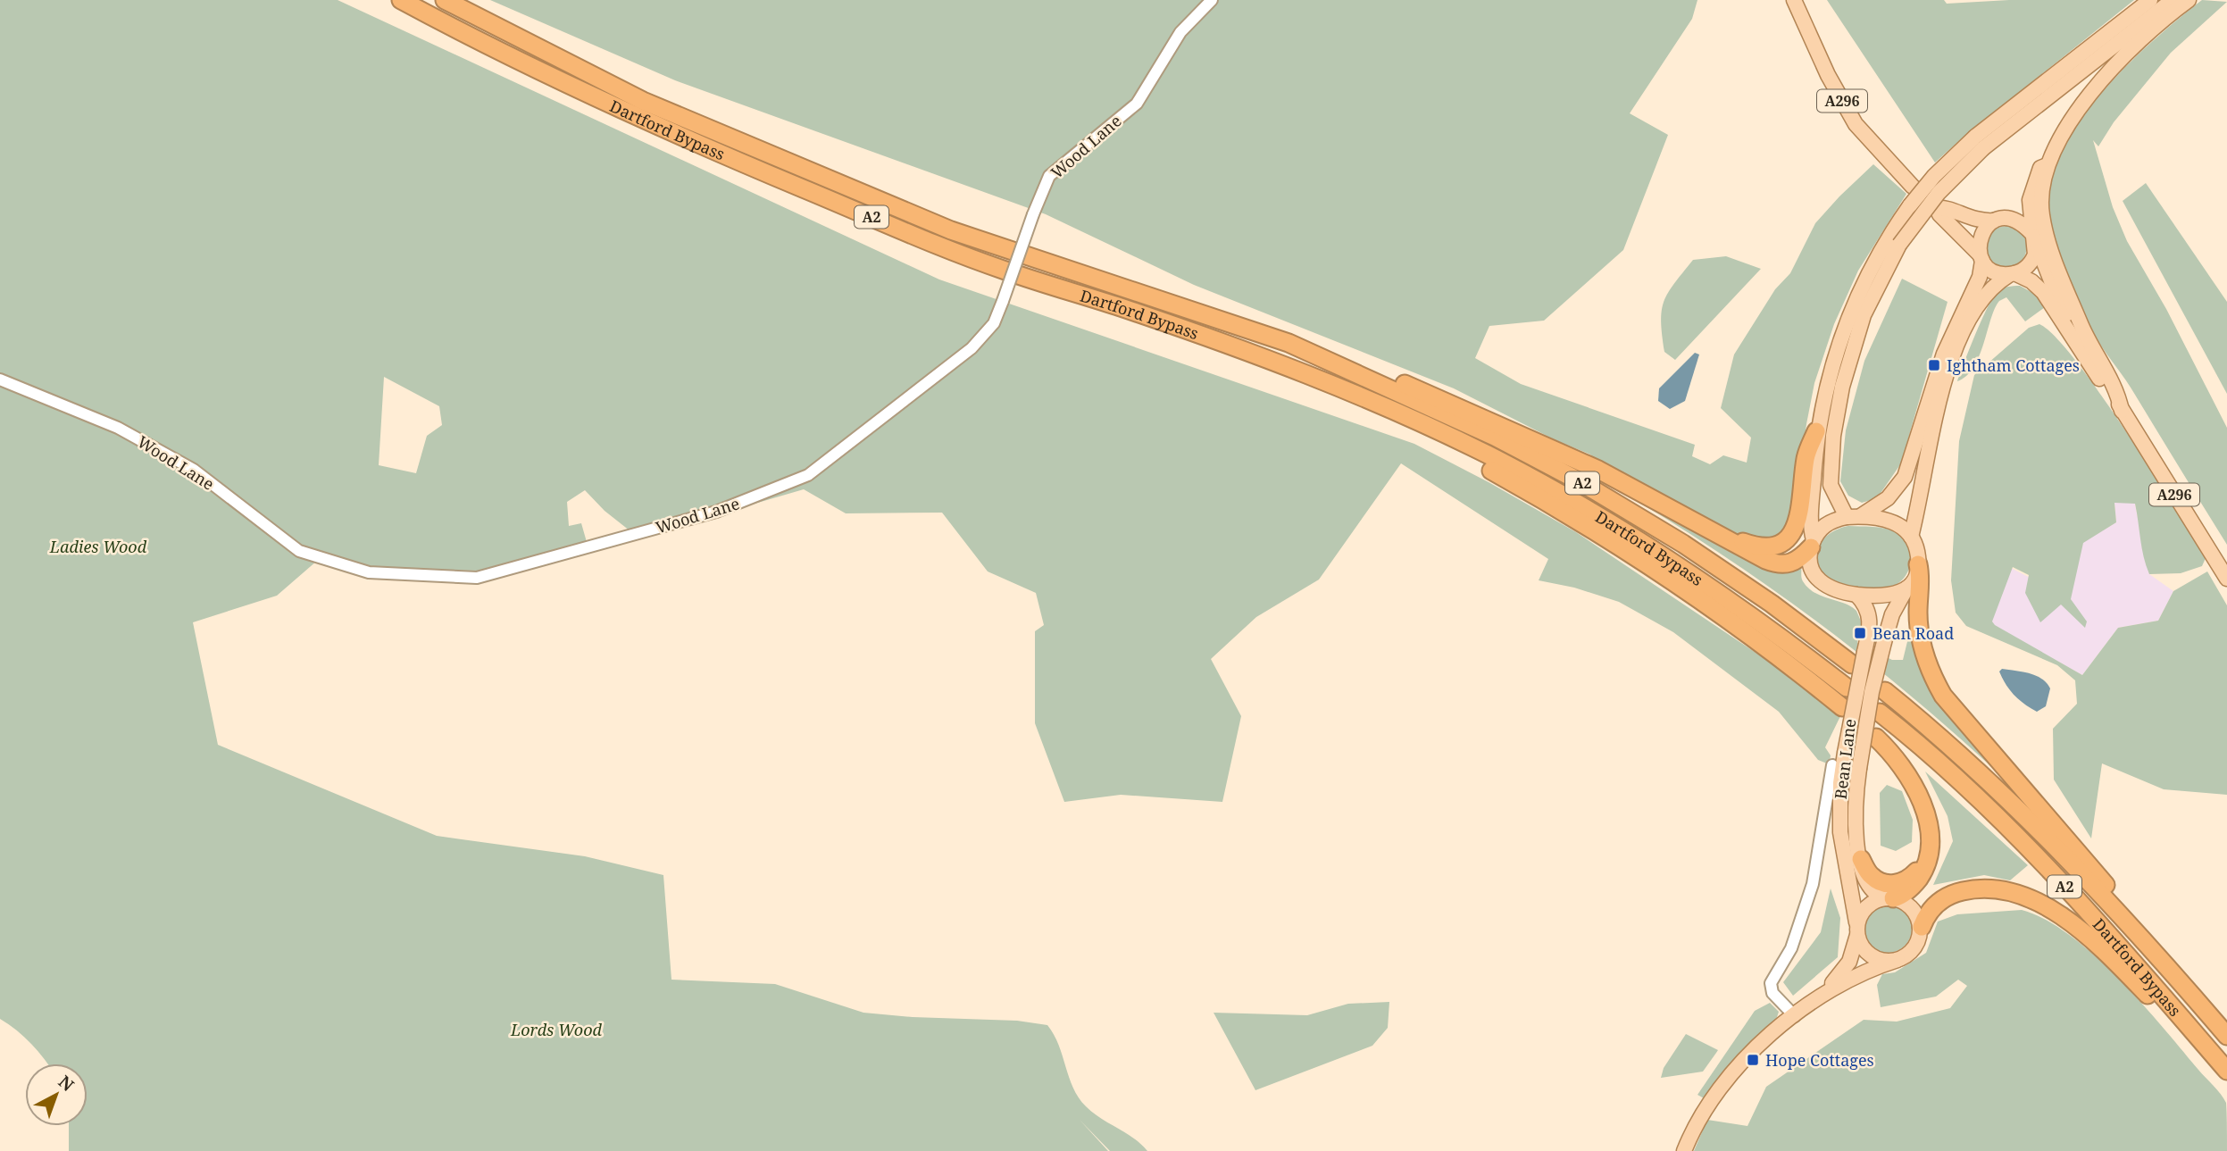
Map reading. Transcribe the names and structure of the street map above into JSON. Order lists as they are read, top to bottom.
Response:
{
  "streets": {
    "highway": ["Dartford Bypass", "A2"],
    "main road": ["A296", "Bean Lane"],
    "street": ["Wood Lane"]
  },
  "crossings": [
    ["Dartford Bypass", "A2"],
    ["Dartford Bypass", "Bean Lane"]
  ],
  "parks": ["Ladies Wood", "Lords Wood"],
  "places": {
    "transit": ["Ightham Cottages", "Bean Road", "Hope Cottages"]
  },
  "north": "top right"
}
